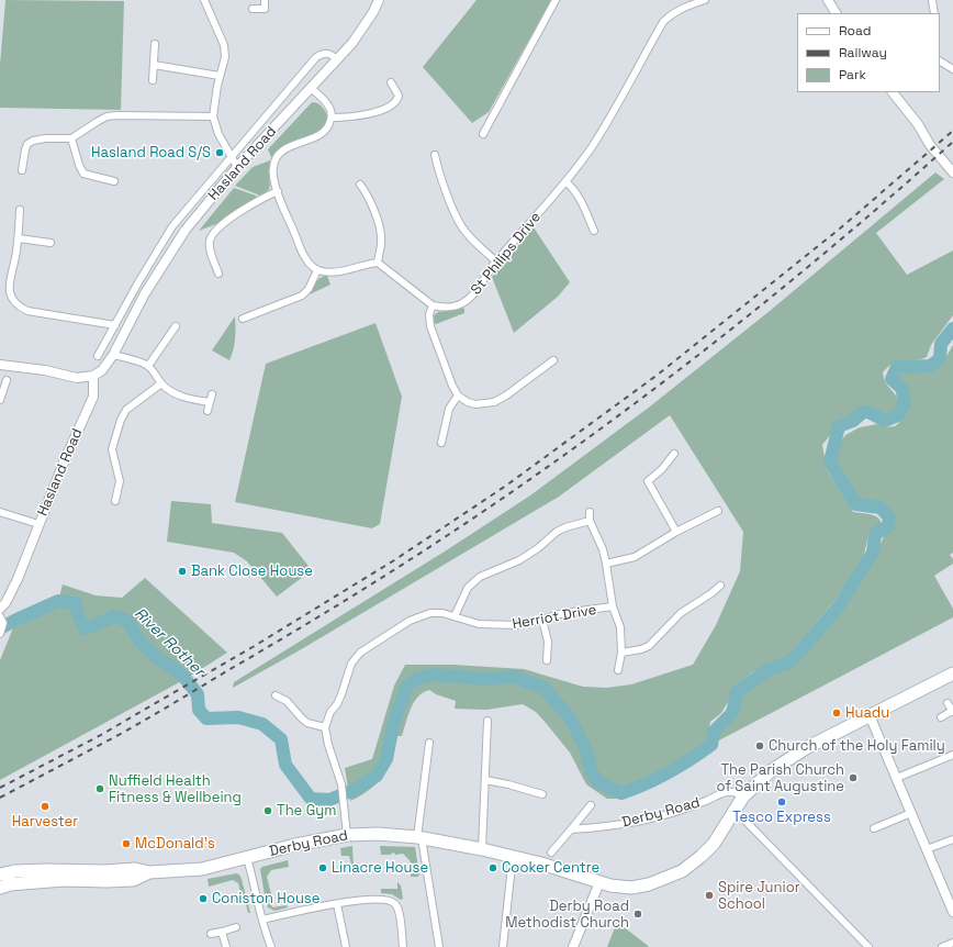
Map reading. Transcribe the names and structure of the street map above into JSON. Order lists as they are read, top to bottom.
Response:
{
  "streets": {
    "highway": ["Derby Road"],
    "main road": ["Hasland Road"],
    "street": ["St Philips Drive", "Herriot Drive"]
  },
  "water": ["River Rother"],
  "places": [
    "Hasland Road S/S",
    "Bank Close House",
    "Huadu",
    "Church of the Holy Family",
    "The Parish Church of Saint Augustine",
    "Nuffield Health Fitness & Wellbeing",
    "Tesco Express",
    "Harvester",
    "The Gym",
    "McDonald's",
    "Linacre House",
    "Cooker Centre",
    "Spire Junior School",
    "Coniston House",
    "Derby Road Methodist Church"
  ],
  "legend": ["Road", "Railway", "Park"]
}
